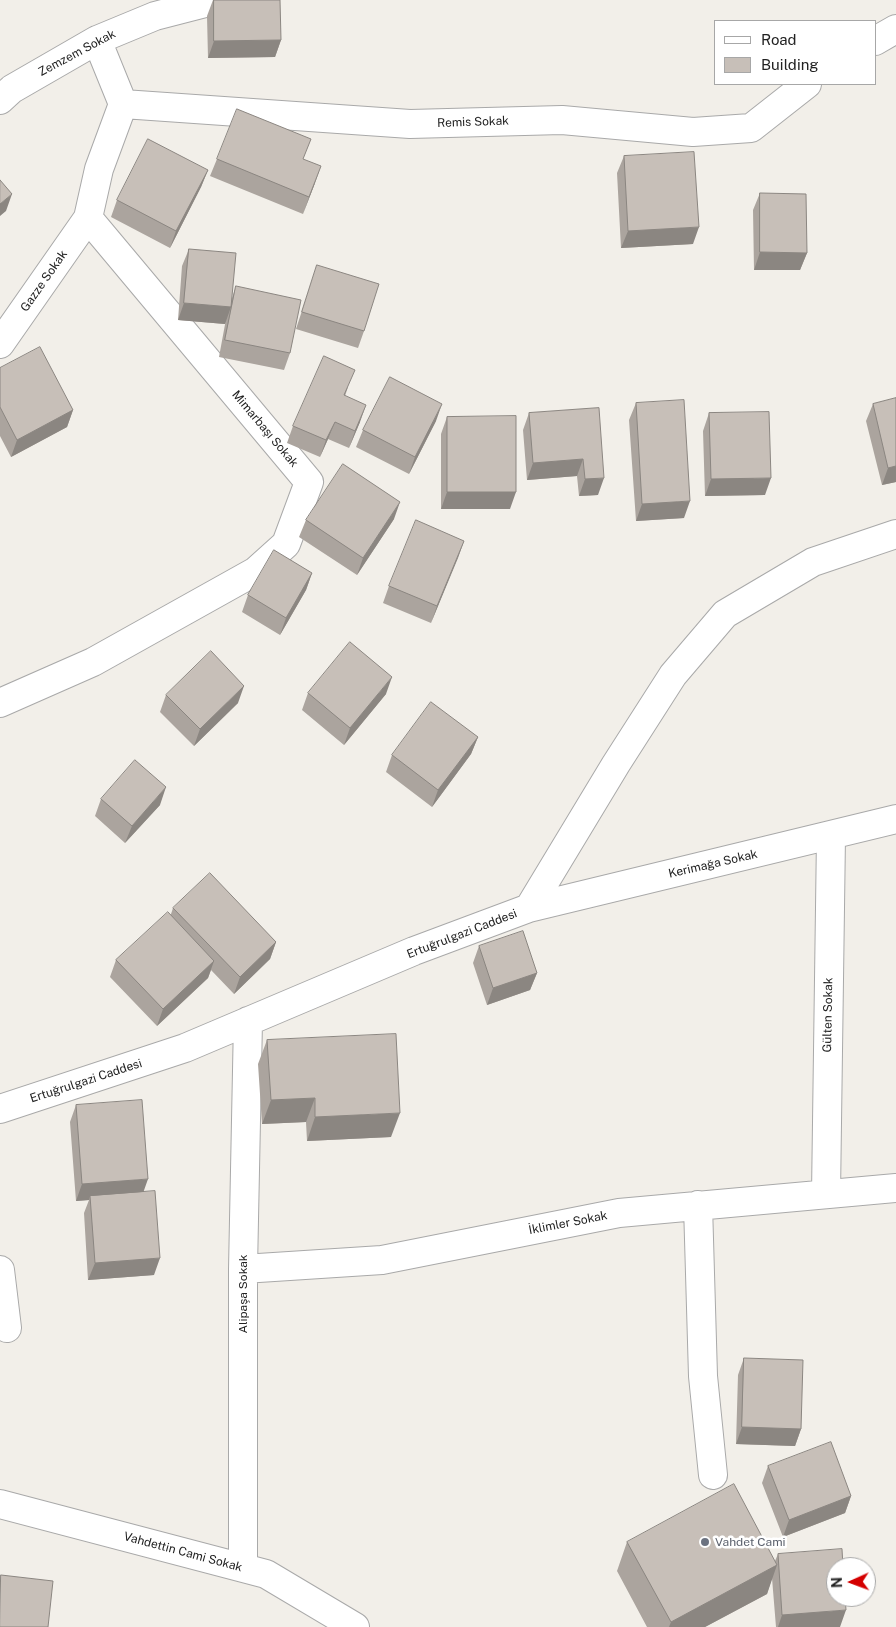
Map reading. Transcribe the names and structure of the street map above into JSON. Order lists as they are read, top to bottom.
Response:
{
  "streets": {
    "street": [
      "Zemzem Sokak",
      "Remis Sokak",
      "Gazze Sokak",
      "Mimarbaşı Sokak",
      "Kerimağa Sokak",
      "Ertuğrulgazi Caddesi",
      "Gülten Sokak",
      "İklimler Sokak",
      "Alipaşa Sokak",
      "Vahdettin Cami Sokak"
    ]
  },
  "crossings": [
    ["Gazze Sokak", "Mimarbaşı Sokak"],
    ["Kerimağa Sokak", "Ertuğrulgazi Caddesi"],
    ["Kerimağa Sokak", "Gülten Sokak"],
    ["Ertuğrulgazi Caddesi", "Alipaşa Sokak"],
    ["Gülten Sokak", "İklimler Sokak"],
    ["İklimler Sokak", "Alipaşa Sokak"],
    ["Alipaşa Sokak", "Vahdettin Cami Sokak"]
  ],
  "places": ["Vahdet Cami"],
  "legend": ["Road", "Building"],
  "north": "left"
}
